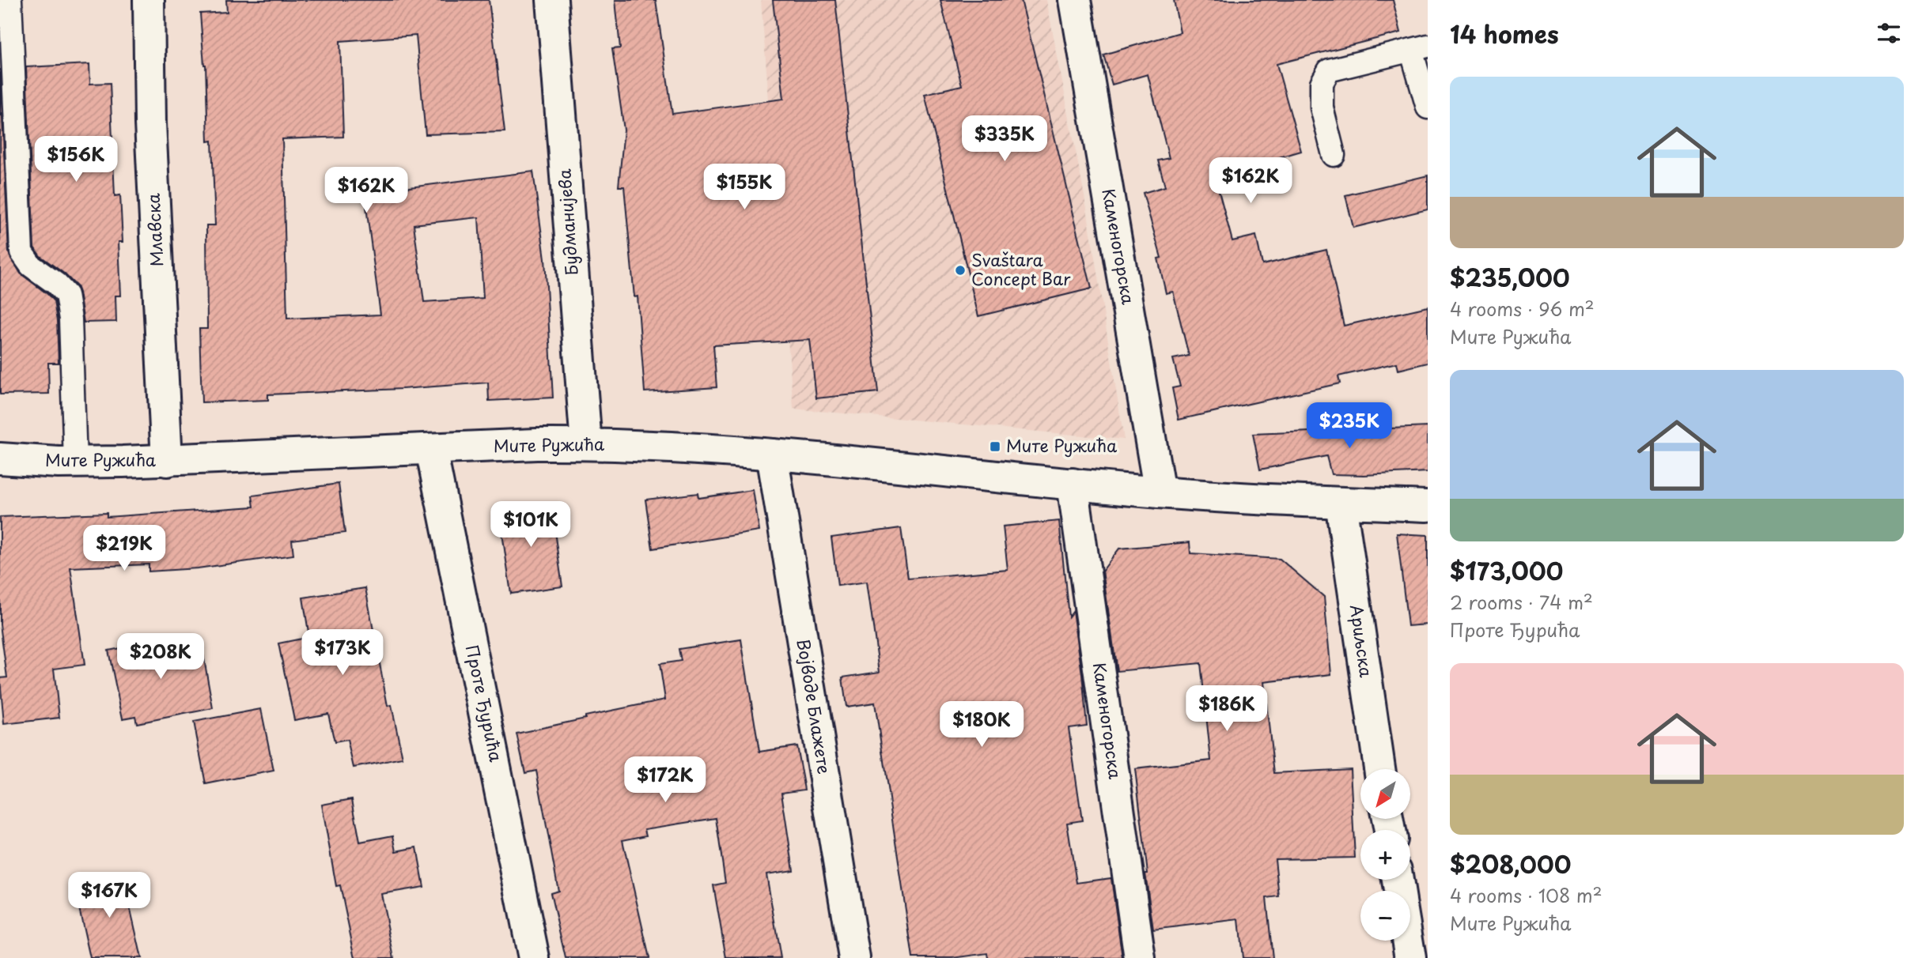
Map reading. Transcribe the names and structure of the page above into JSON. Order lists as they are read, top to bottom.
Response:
{
  "streets": {
    "street": [
      "Будманијева",
      "Млавска",
      "Каменогорска",
      "Мите Ружића",
      "Ариљска",
      "Проте Ђурића",
      "Војводе Блажете"
    ]
  },
  "crossings": [
    ["Будманијева", "Мите Ружића"],
    ["Млавска", "Мите Ружића"],
    ["Каменогорска", "Мите Ружића"],
    ["Мите Ружића", "Ариљска"],
    ["Мите Ружића", "Проте Ђурића"],
    ["Мите Ружића", "Војводе Блажете"]
  ],
  "places": {
    "other": ["Svaštara Concept Bar"],
    "transit": ["Мите Ружића"]
  },
  "north": "bottom left",
  "page": {
    "heading": "14 homes",
    "list": [
      {
        "name": "$235,000",
        "note": "4 rooms · 96 m² · Мите Ружића"
      },
      {
        "name": "$173,000",
        "note": "2 rooms · 74 m² · Проте Ђурића"
      },
      {
        "name": "$208,000",
        "note": "4 rooms · 108 m² · Мите Ружића"
      }
    ],
    "price": [
      "$335K",
      "$156K",
      "$162K",
      "$155K",
      "$162K",
      "$235K",
      "$101K",
      "$219K",
      "$173K",
      "$208K",
      "$186K",
      "$180K",
      "$172K",
      "$167K"
    ],
    "map_buttons": ["+", "−"]
  }
}
